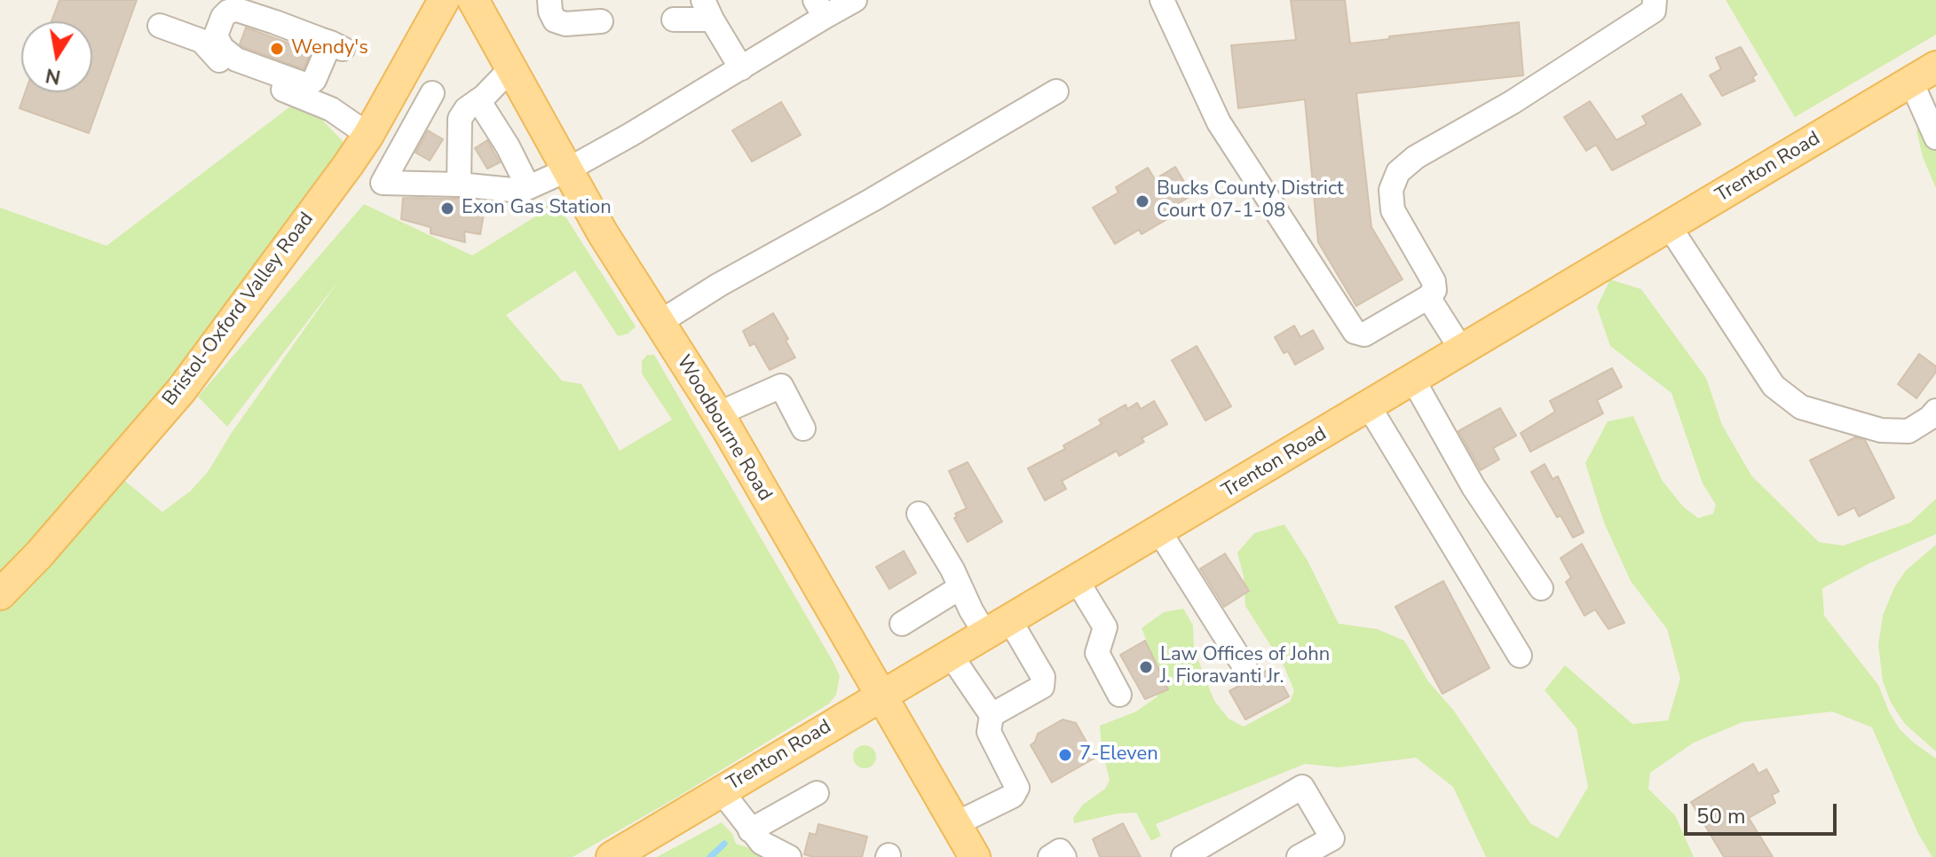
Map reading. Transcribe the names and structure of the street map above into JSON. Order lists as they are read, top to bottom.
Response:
{
  "streets": {
    "main road": ["Trenton Road", "Bristol-Oxford Valley Road", "Woodbourne Road"]
  },
  "crossings": [
    ["Trenton Road", "Woodbourne Road"]
  ],
  "places": [
    "Wendy's",
    "Bucks County District Court 07-1-08",
    "Exon Gas Station",
    "Law Offices of John J. Fioravanti Jr.",
    "7-Eleven"
  ],
  "scale_bar": "50 m",
  "north": "bottom"
}
